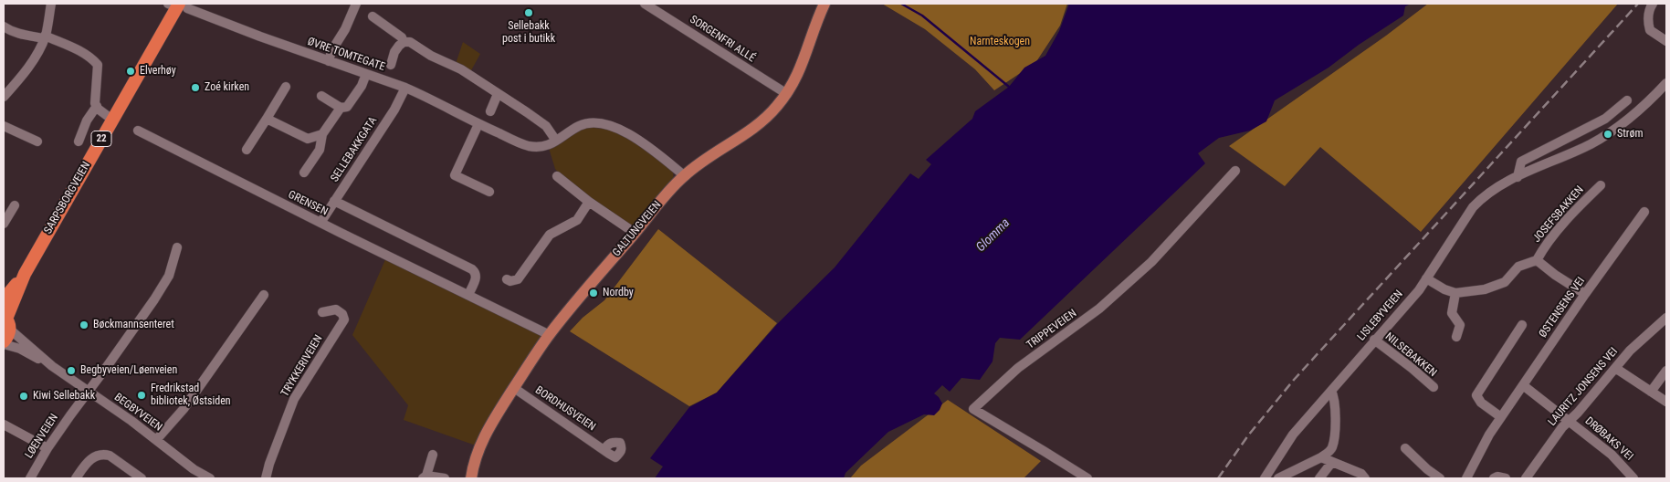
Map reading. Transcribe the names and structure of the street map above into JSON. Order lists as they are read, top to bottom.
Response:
{
  "streets": {
    "highway": ["22", "SARPSBORGVEIEN"],
    "main road": ["GALTUNGVEIEN"],
    "street": [
      "SORGENFRI ALLÉ",
      "ØVRE TOMTEGATE",
      "SELLEBAKKGATA",
      "GRENSEN",
      "JOSEFSBAKKEN",
      "ØSTENSENS VEI",
      "LISLEBYVEIEN",
      "TRIPPEVEIEN",
      "NILSEBAKKEN",
      "TRYKKERIVEIEN",
      "LAURITZ JONSENS VEI",
      "BORDHUSVEIEN",
      "BEGBYVEIEN",
      "LØENVEIEN",
      "DRØBAKS VEI"
    ]
  },
  "crossings": [
    ["SORGENFRI ALLÉ", "GALTUNGVEIEN"],
    ["ØVRE TOMTEGATE", "SELLEBAKKGATA"],
    ["ØVRE TOMTEGATE", "SARPSBORGVEIEN"],
    ["ØVRE TOMTEGATE", "GALTUNGVEIEN"],
    ["22", "SARPSBORGVEIEN"],
    ["22", "BEGBYVEIEN"],
    ["SELLEBAKKGATA", "GRENSEN"],
    ["SARPSBORGVEIEN", "BEGBYVEIEN"],
    ["GRENSEN", "GALTUNGVEIEN"],
    ["JOSEFSBAKKEN", "ØSTENSENS VEI"],
    ["GALTUNGVEIEN", "BORDHUSVEIEN"],
    ["ØSTENSENS VEI", "DRØBAKS VEI"],
    ["LISLEBYVEIEN", "NILSEBAKKEN"],
    ["LAURITZ JONSENS VEI", "DRØBAKS VEI"],
    ["BEGBYVEIEN", "LØENVEIEN"]
  ],
  "water": ["Glomma"],
  "parks": ["Narnteskogen"],
  "places": [
    "Sellebakk post i butikk",
    "Elverhøy",
    "Zoé kirken",
    "Strøm",
    "Nordby",
    "Bøckmannsenteret",
    "Begbyveien/Løenveien",
    "Fredrikstad bibliotek, Østsiden",
    "Kiwi Sellebakk"
  ]
}
